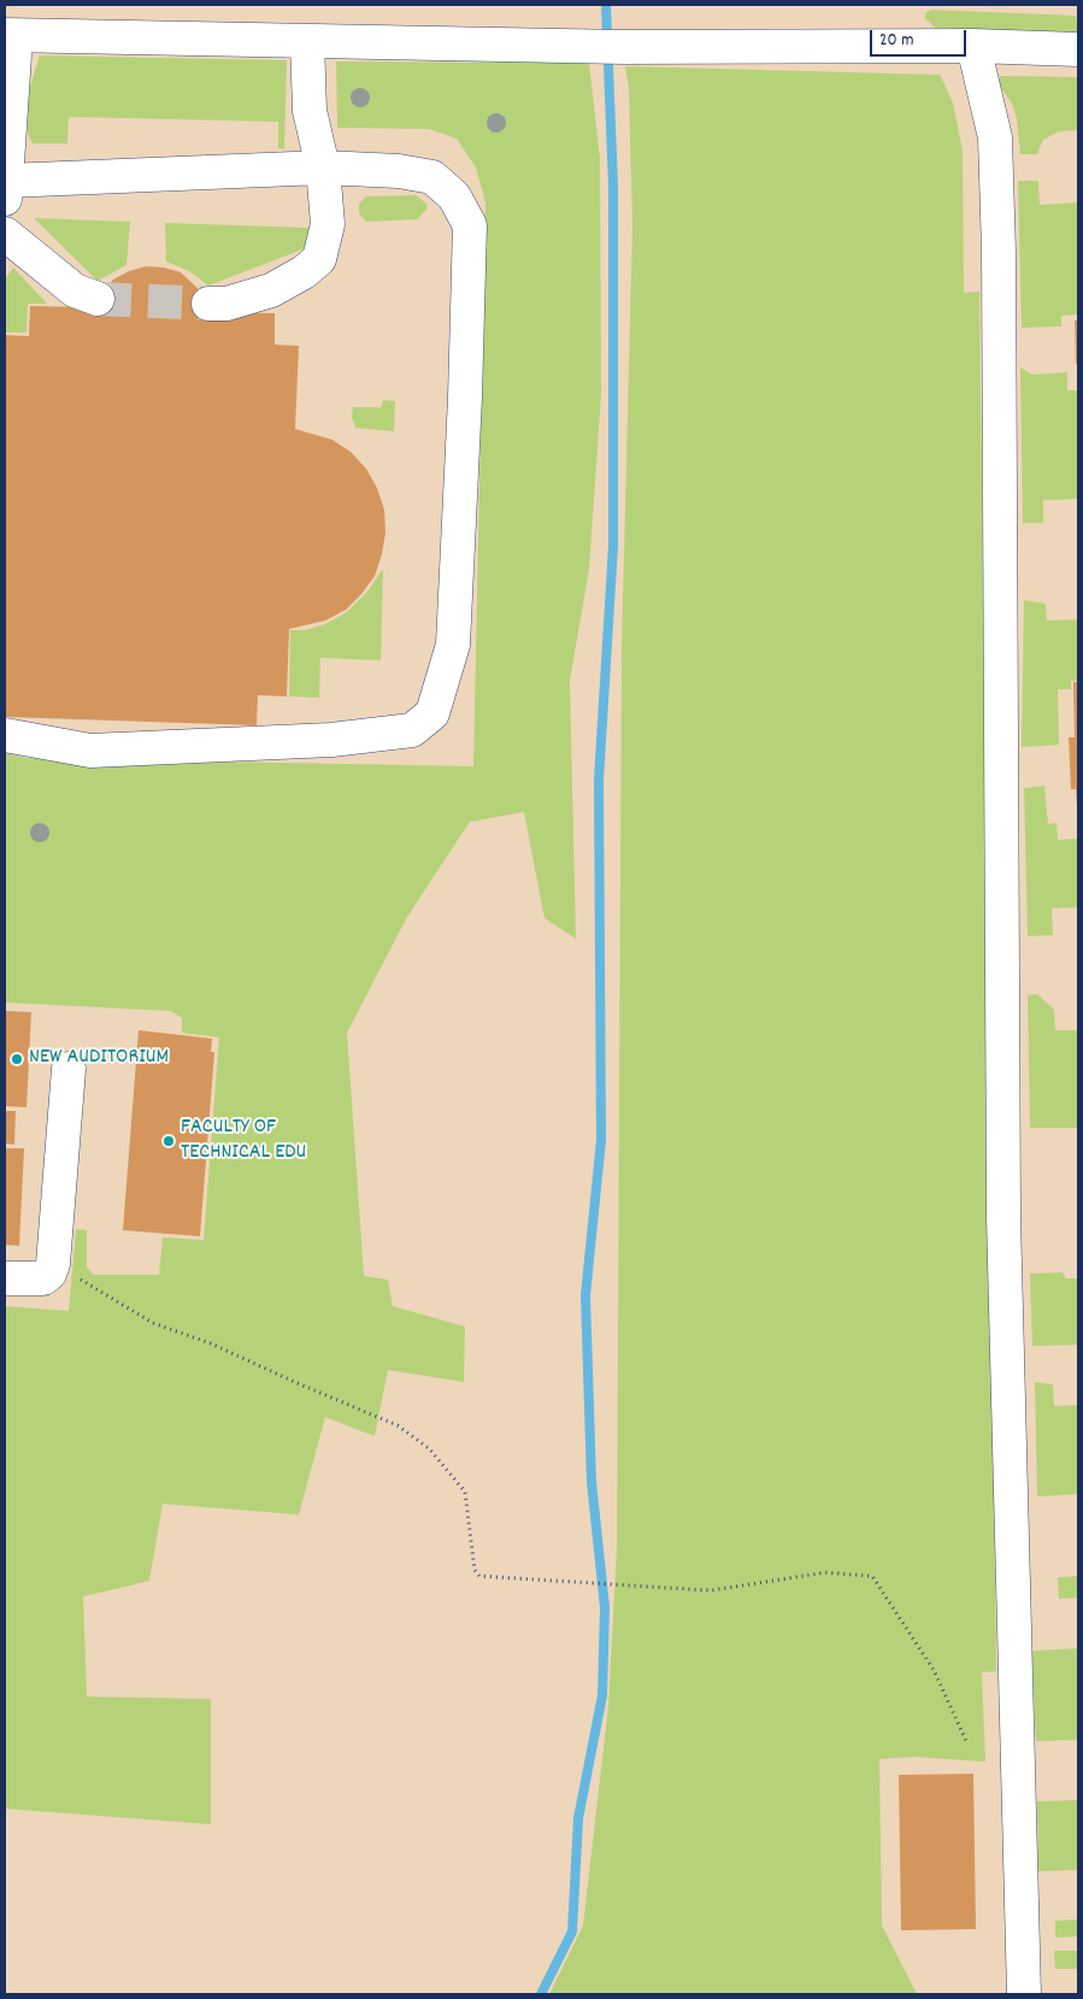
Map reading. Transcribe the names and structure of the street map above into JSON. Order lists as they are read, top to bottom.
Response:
{
  "places": ["NEW AUDITORIUM", "FACULTY OF TECHNICAL EDU"],
  "scale_bar": "20 m"
}
